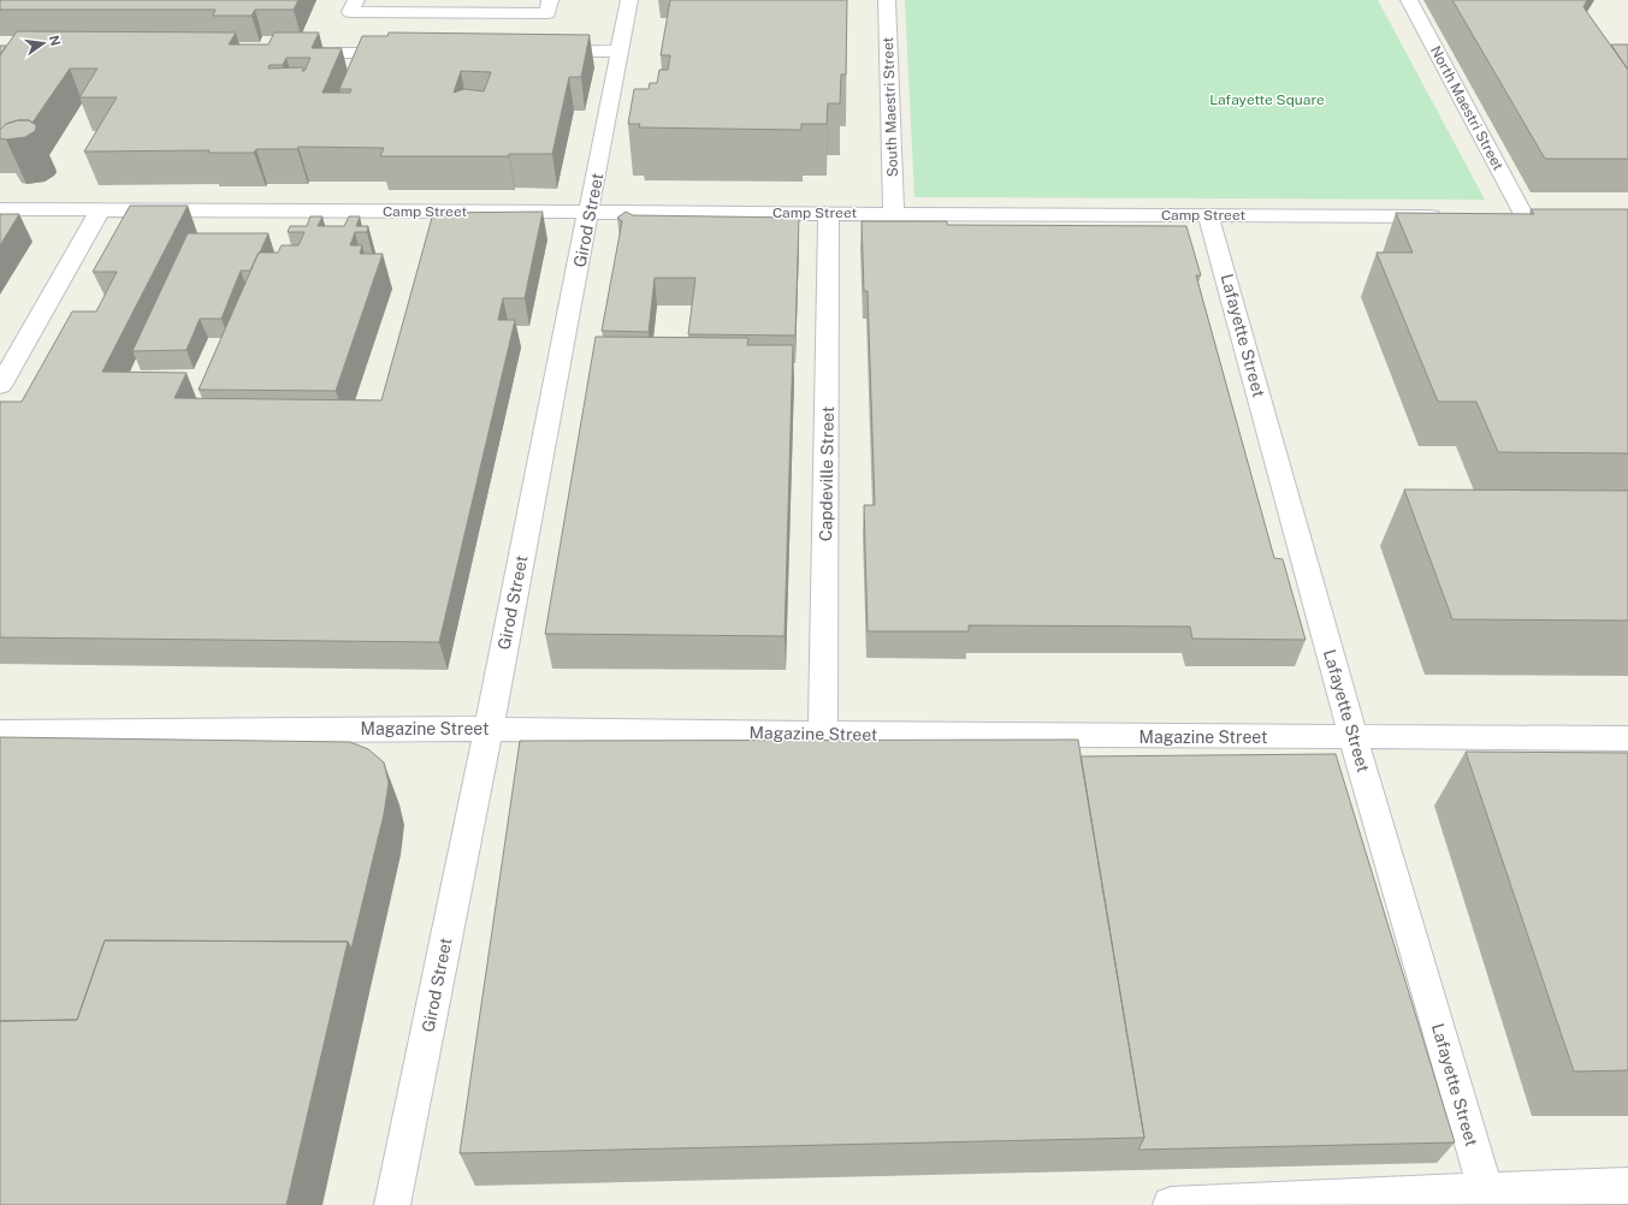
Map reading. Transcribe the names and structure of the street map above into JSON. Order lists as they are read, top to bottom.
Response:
{
  "streets": {
    "street": [
      "South Maestri Street",
      "North Maestri Street",
      "Camp Street",
      "Girod Street",
      "Lafayette Street",
      "Capdeville Street",
      "Magazine Street"
    ]
  },
  "crossings": [
    ["South Maestri Street", "Camp Street"],
    ["Camp Street", "Girod Street"],
    ["Camp Street", "Lafayette Street"],
    ["Camp Street", "Capdeville Street"],
    ["Girod Street", "Magazine Street"],
    ["Lafayette Street", "Magazine Street"],
    ["Capdeville Street", "Magazine Street"]
  ],
  "parks": ["Lafayette Square"],
  "north": "right"
}
